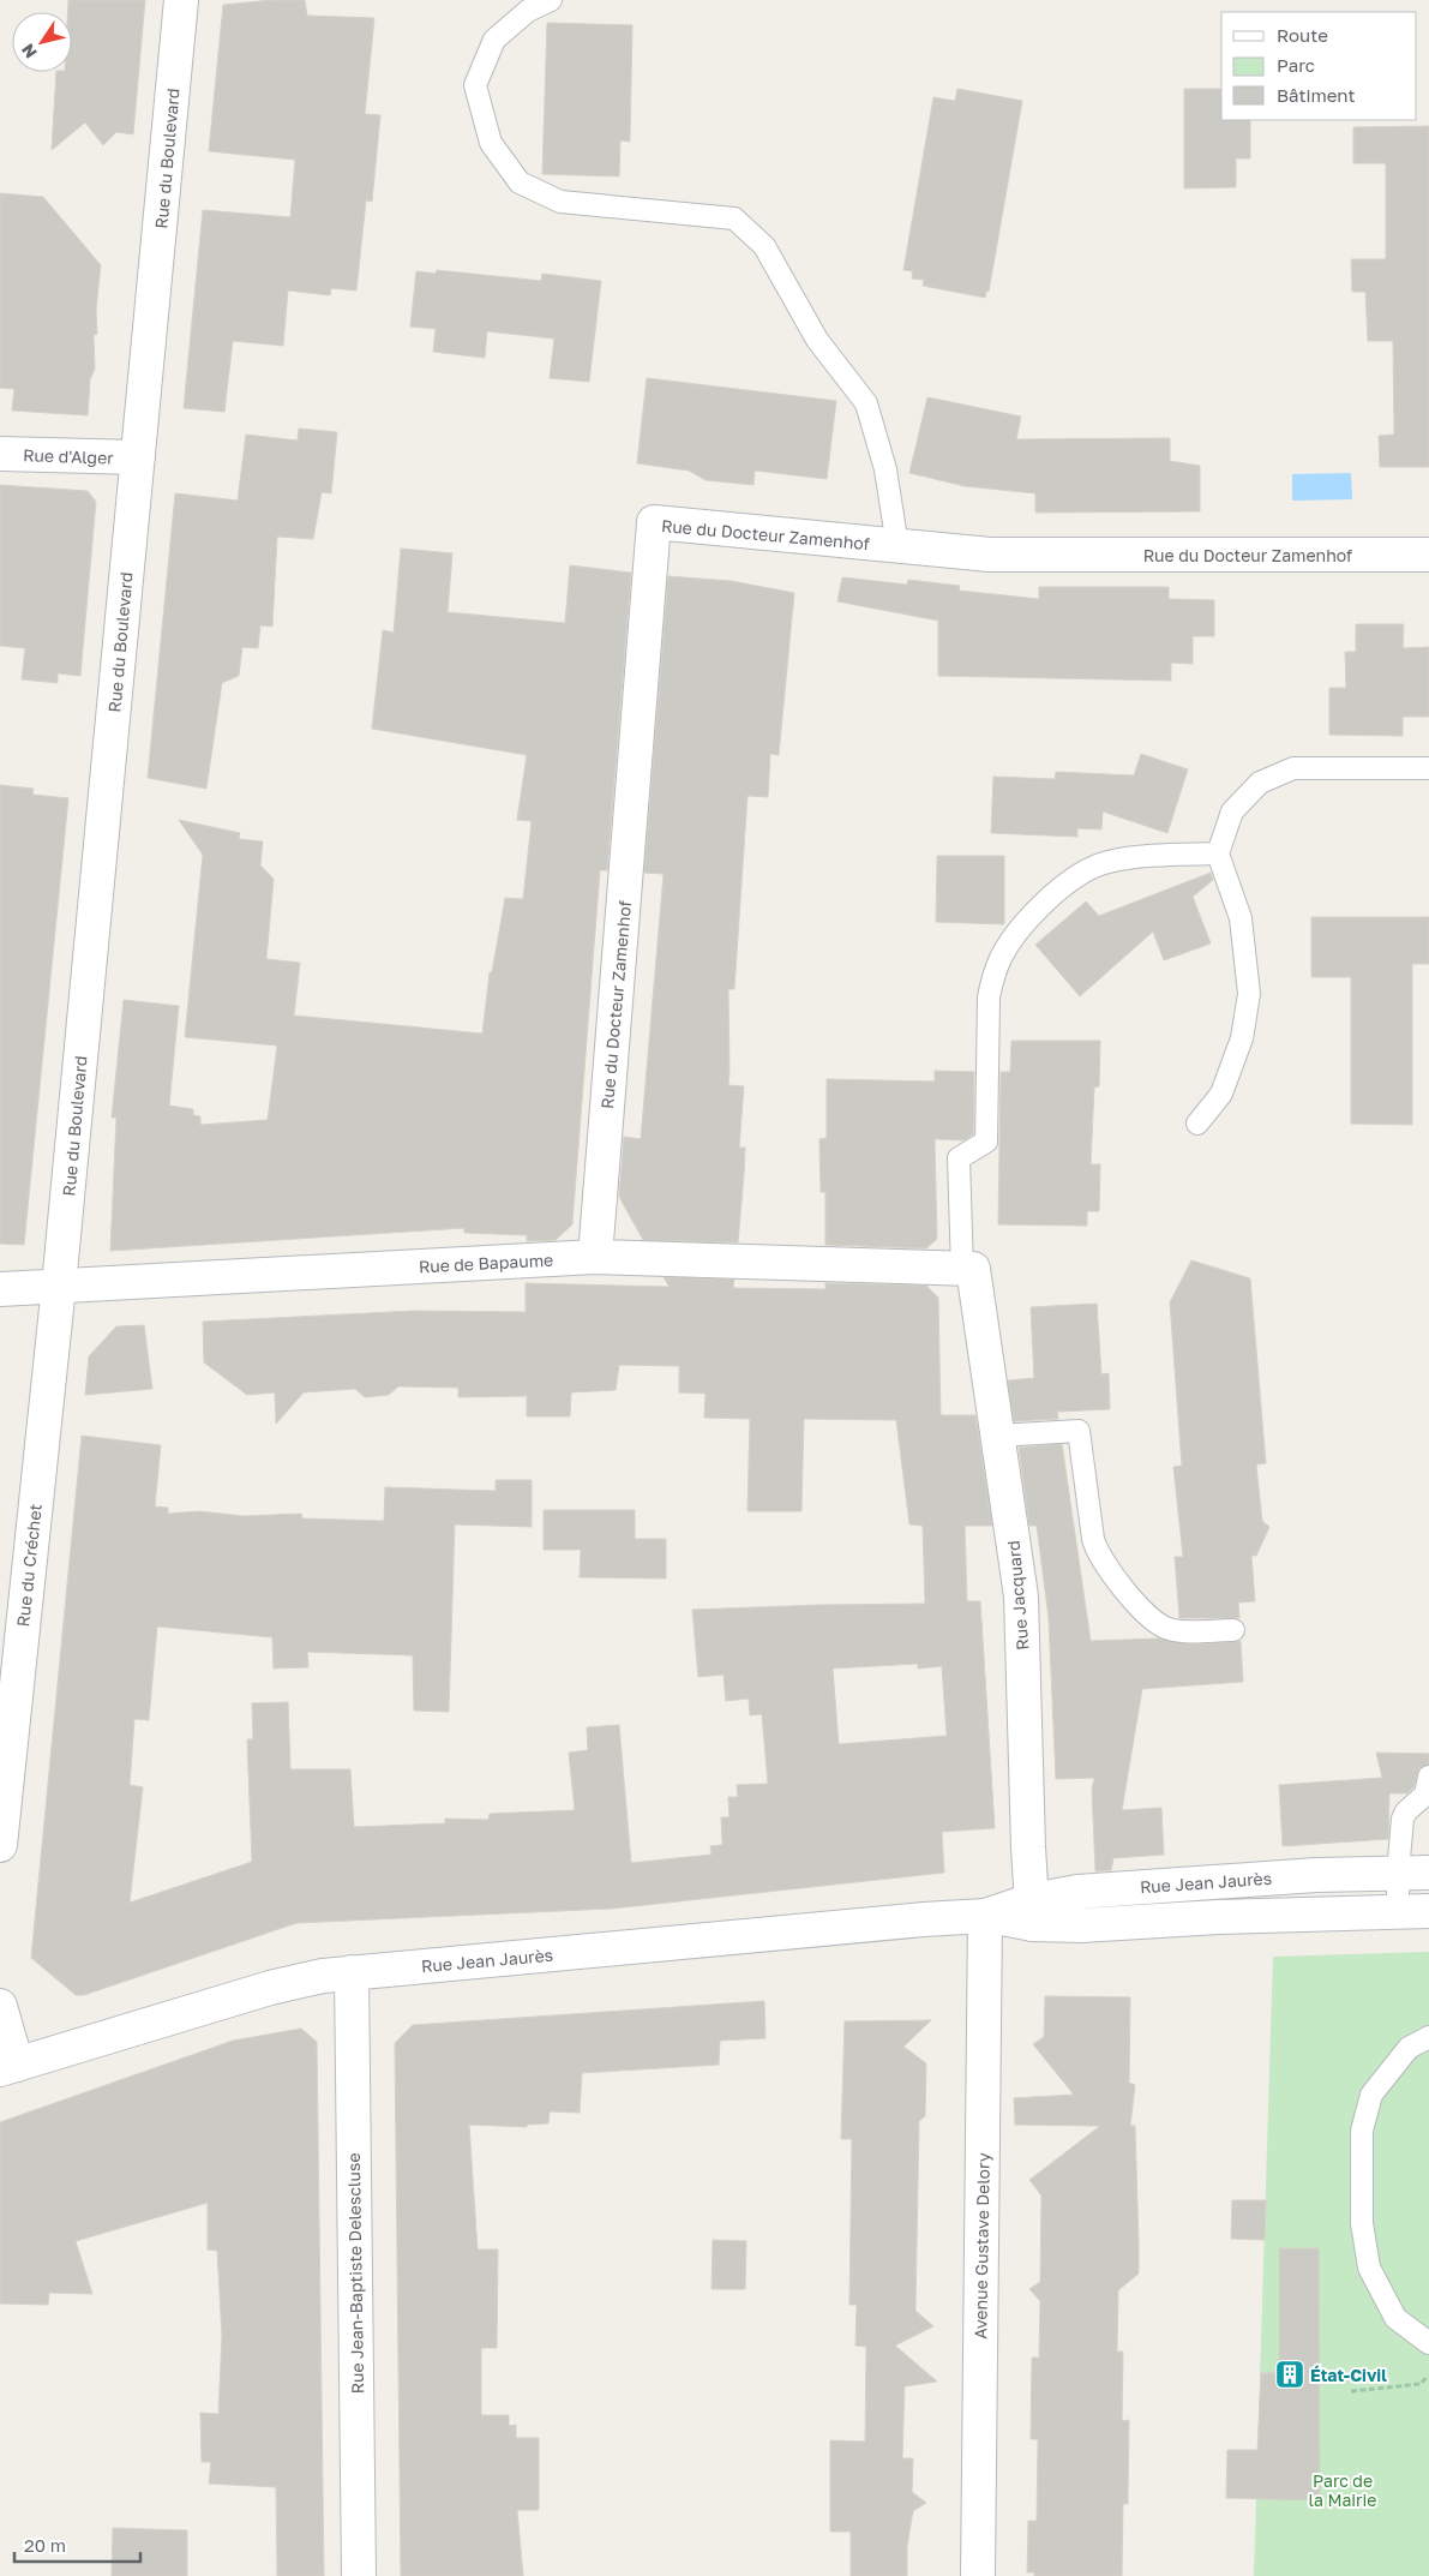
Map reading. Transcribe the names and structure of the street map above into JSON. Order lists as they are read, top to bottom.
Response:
{
  "streets": {
    "street": [
      "Rue du Boulevard",
      "Rue d'Alger",
      "Rue du Docteur Zamenhof",
      "Rue de Bapaume",
      "Rue du Créchet",
      "Rue Jacquard",
      "Rue Jean Jaurès",
      "Avenue Gustave Delory",
      "Rue Jean-Baptiste Delescluse"
    ]
  },
  "crossings": [
    ["Rue du Boulevard", "Rue d'Alger"],
    ["Rue du Boulevard", "Rue de Bapaume"],
    ["Rue du Boulevard", "Rue du Créchet"],
    ["Rue du Docteur Zamenhof", "Rue de Bapaume"],
    ["Rue de Bapaume", "Rue du Créchet"],
    ["Rue de Bapaume", "Rue Jacquard"],
    ["Rue Jacquard", "Rue Jean Jaurès"],
    ["Rue Jean Jaurès", "Avenue Gustave Delory"],
    ["Rue Jean Jaurès", "Rue Jean-Baptiste Delescluse"]
  ],
  "parks": ["Parc de la Mairie"],
  "places": {
    "building": ["État-Civil"]
  },
  "legend": ["Route", "Parc", "Bâtiment"],
  "scale_bar": "20 m",
  "north": "bottom left"
}
